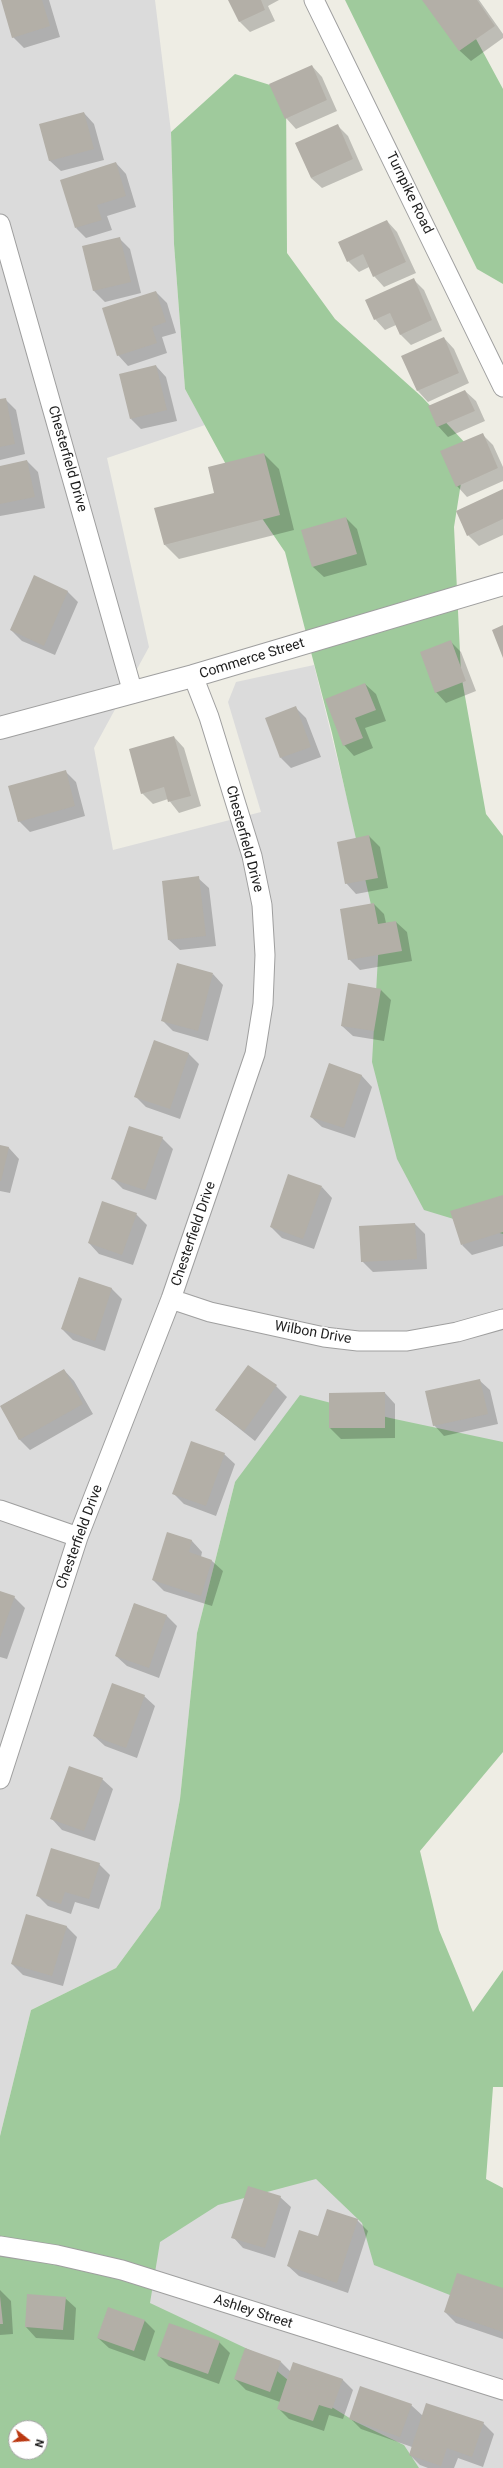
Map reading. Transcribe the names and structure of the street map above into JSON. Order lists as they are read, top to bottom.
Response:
{
  "streets": {
    "street": [
      "Turnpike Road",
      "Chesterfield Drive",
      "Commerce Street",
      "Wilbon Drive",
      "Ashley Street"
    ]
  },
  "crossings": [
    ["Chesterfield Drive", "Commerce Street"],
    ["Chesterfield Drive", "Wilbon Drive"]
  ],
  "north": "right"
}
